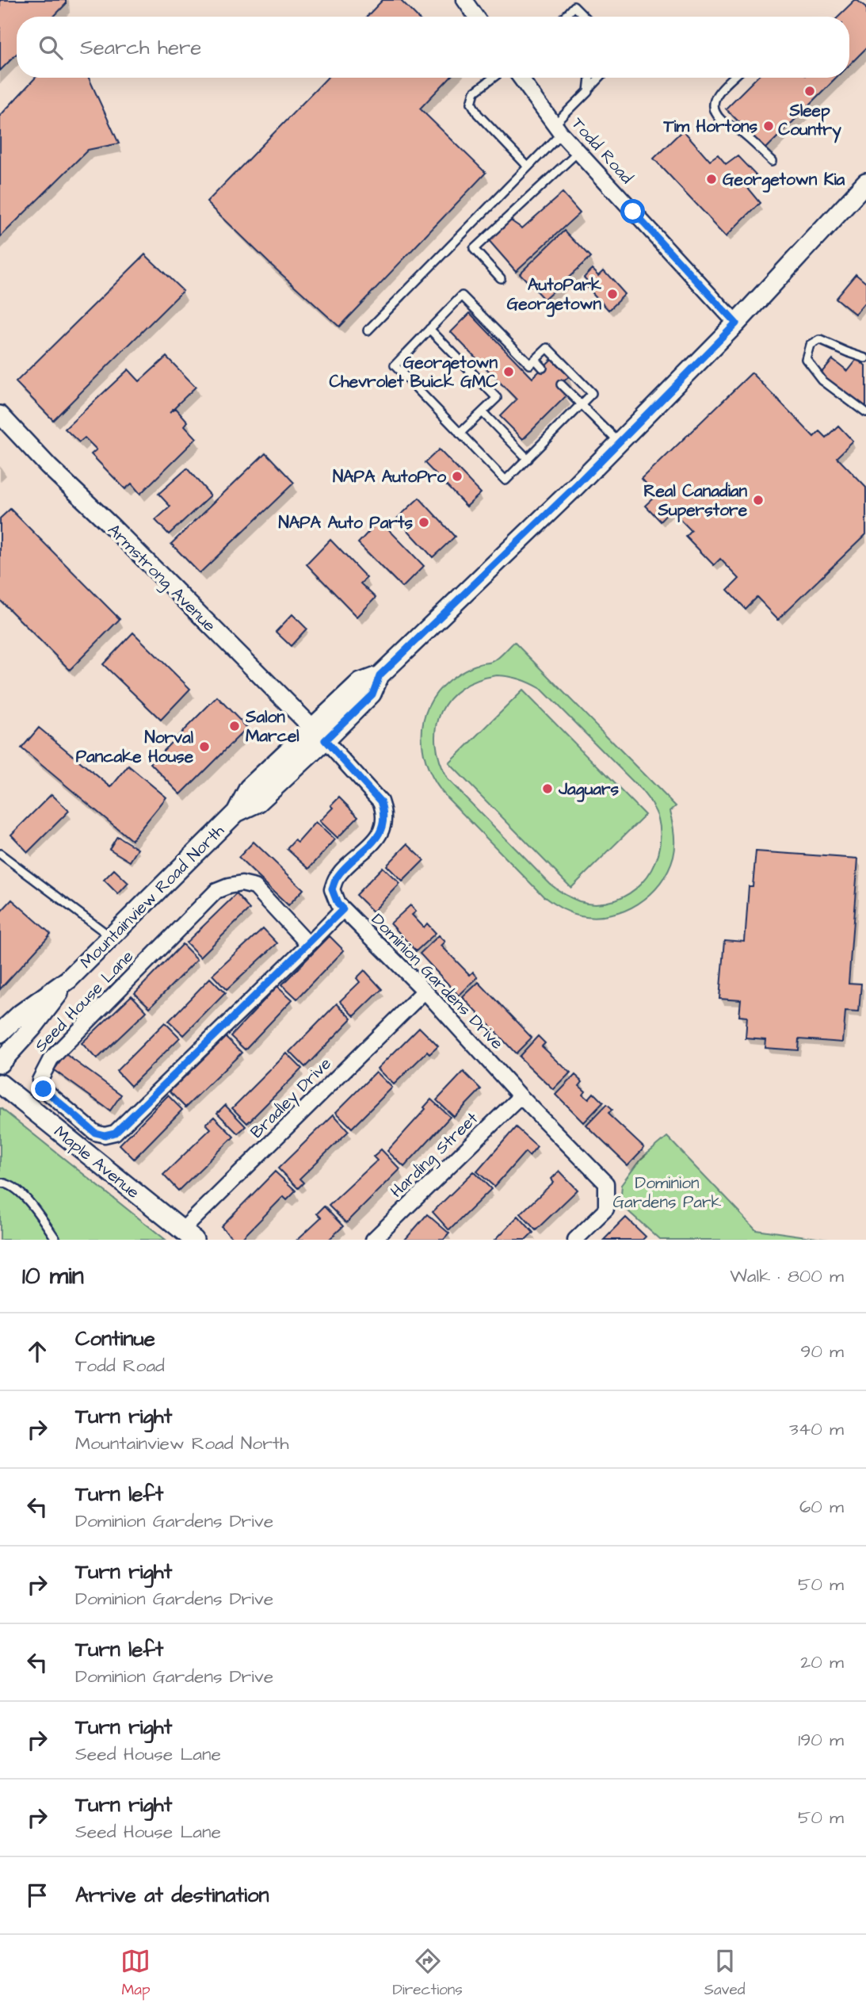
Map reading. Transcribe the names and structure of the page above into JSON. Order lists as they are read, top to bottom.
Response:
{
  "streets": {
    "main road": ["Mountainview Road North", "Maple Avenue"],
    "street": [
      "Todd Road",
      "Armstrong Avenue",
      "Dominion Gardens Drive",
      "Seed House Lane",
      "Bradley Drive",
      "Harding Street"
    ]
  },
  "crossings": [
    ["Todd Road", "Mountainview Road North"],
    ["Armstrong Avenue", "Mountainview Road North"],
    ["Armstrong Avenue", "Dominion Gardens Drive"],
    ["Mountainview Road North", "Dominion Gardens Drive"],
    ["Dominion Gardens Drive", "Seed House Lane"],
    ["Dominion Gardens Drive", "Bradley Drive"],
    ["Dominion Gardens Drive", "Harding Street"],
    ["Bradley Drive", "Maple Avenue"]
  ],
  "parks": ["Dominion Gardens Park"],
  "places": [
    "Sleep Country",
    "Tim Hortons",
    "Georgetown Kia",
    "AutoPark Georgetown",
    "Georgetown Chevrolet Buick GMC",
    "NAPA AutoPro",
    "Real Canadian Superstore",
    "NAPA Auto Parts",
    "Salon Marcel",
    "Norval Pancake House",
    "Jaguars"
  ],
  "page": {
    "search": "Search here",
    "heading": ["10 min", "Walk · 800 m"],
    "list": [
      ["Continue", "Todd Road", "90 m"],
      ["Turn right", "Mountainview Road North", "340 m"],
      ["Turn left", "Dominion Gardens Drive", "60 m"],
      ["Turn right", "Dominion Gardens Drive", "50 m"],
      ["Turn left", "Dominion Gardens Drive", "20 m"],
      ["Turn right", "Seed House Lane", "190 m"],
      ["Turn right", "Seed House Lane", "50 m"],
      "Arrive at destination"
    ],
    "nav": ["Map", "Directions", "Saved"]
  }
}
